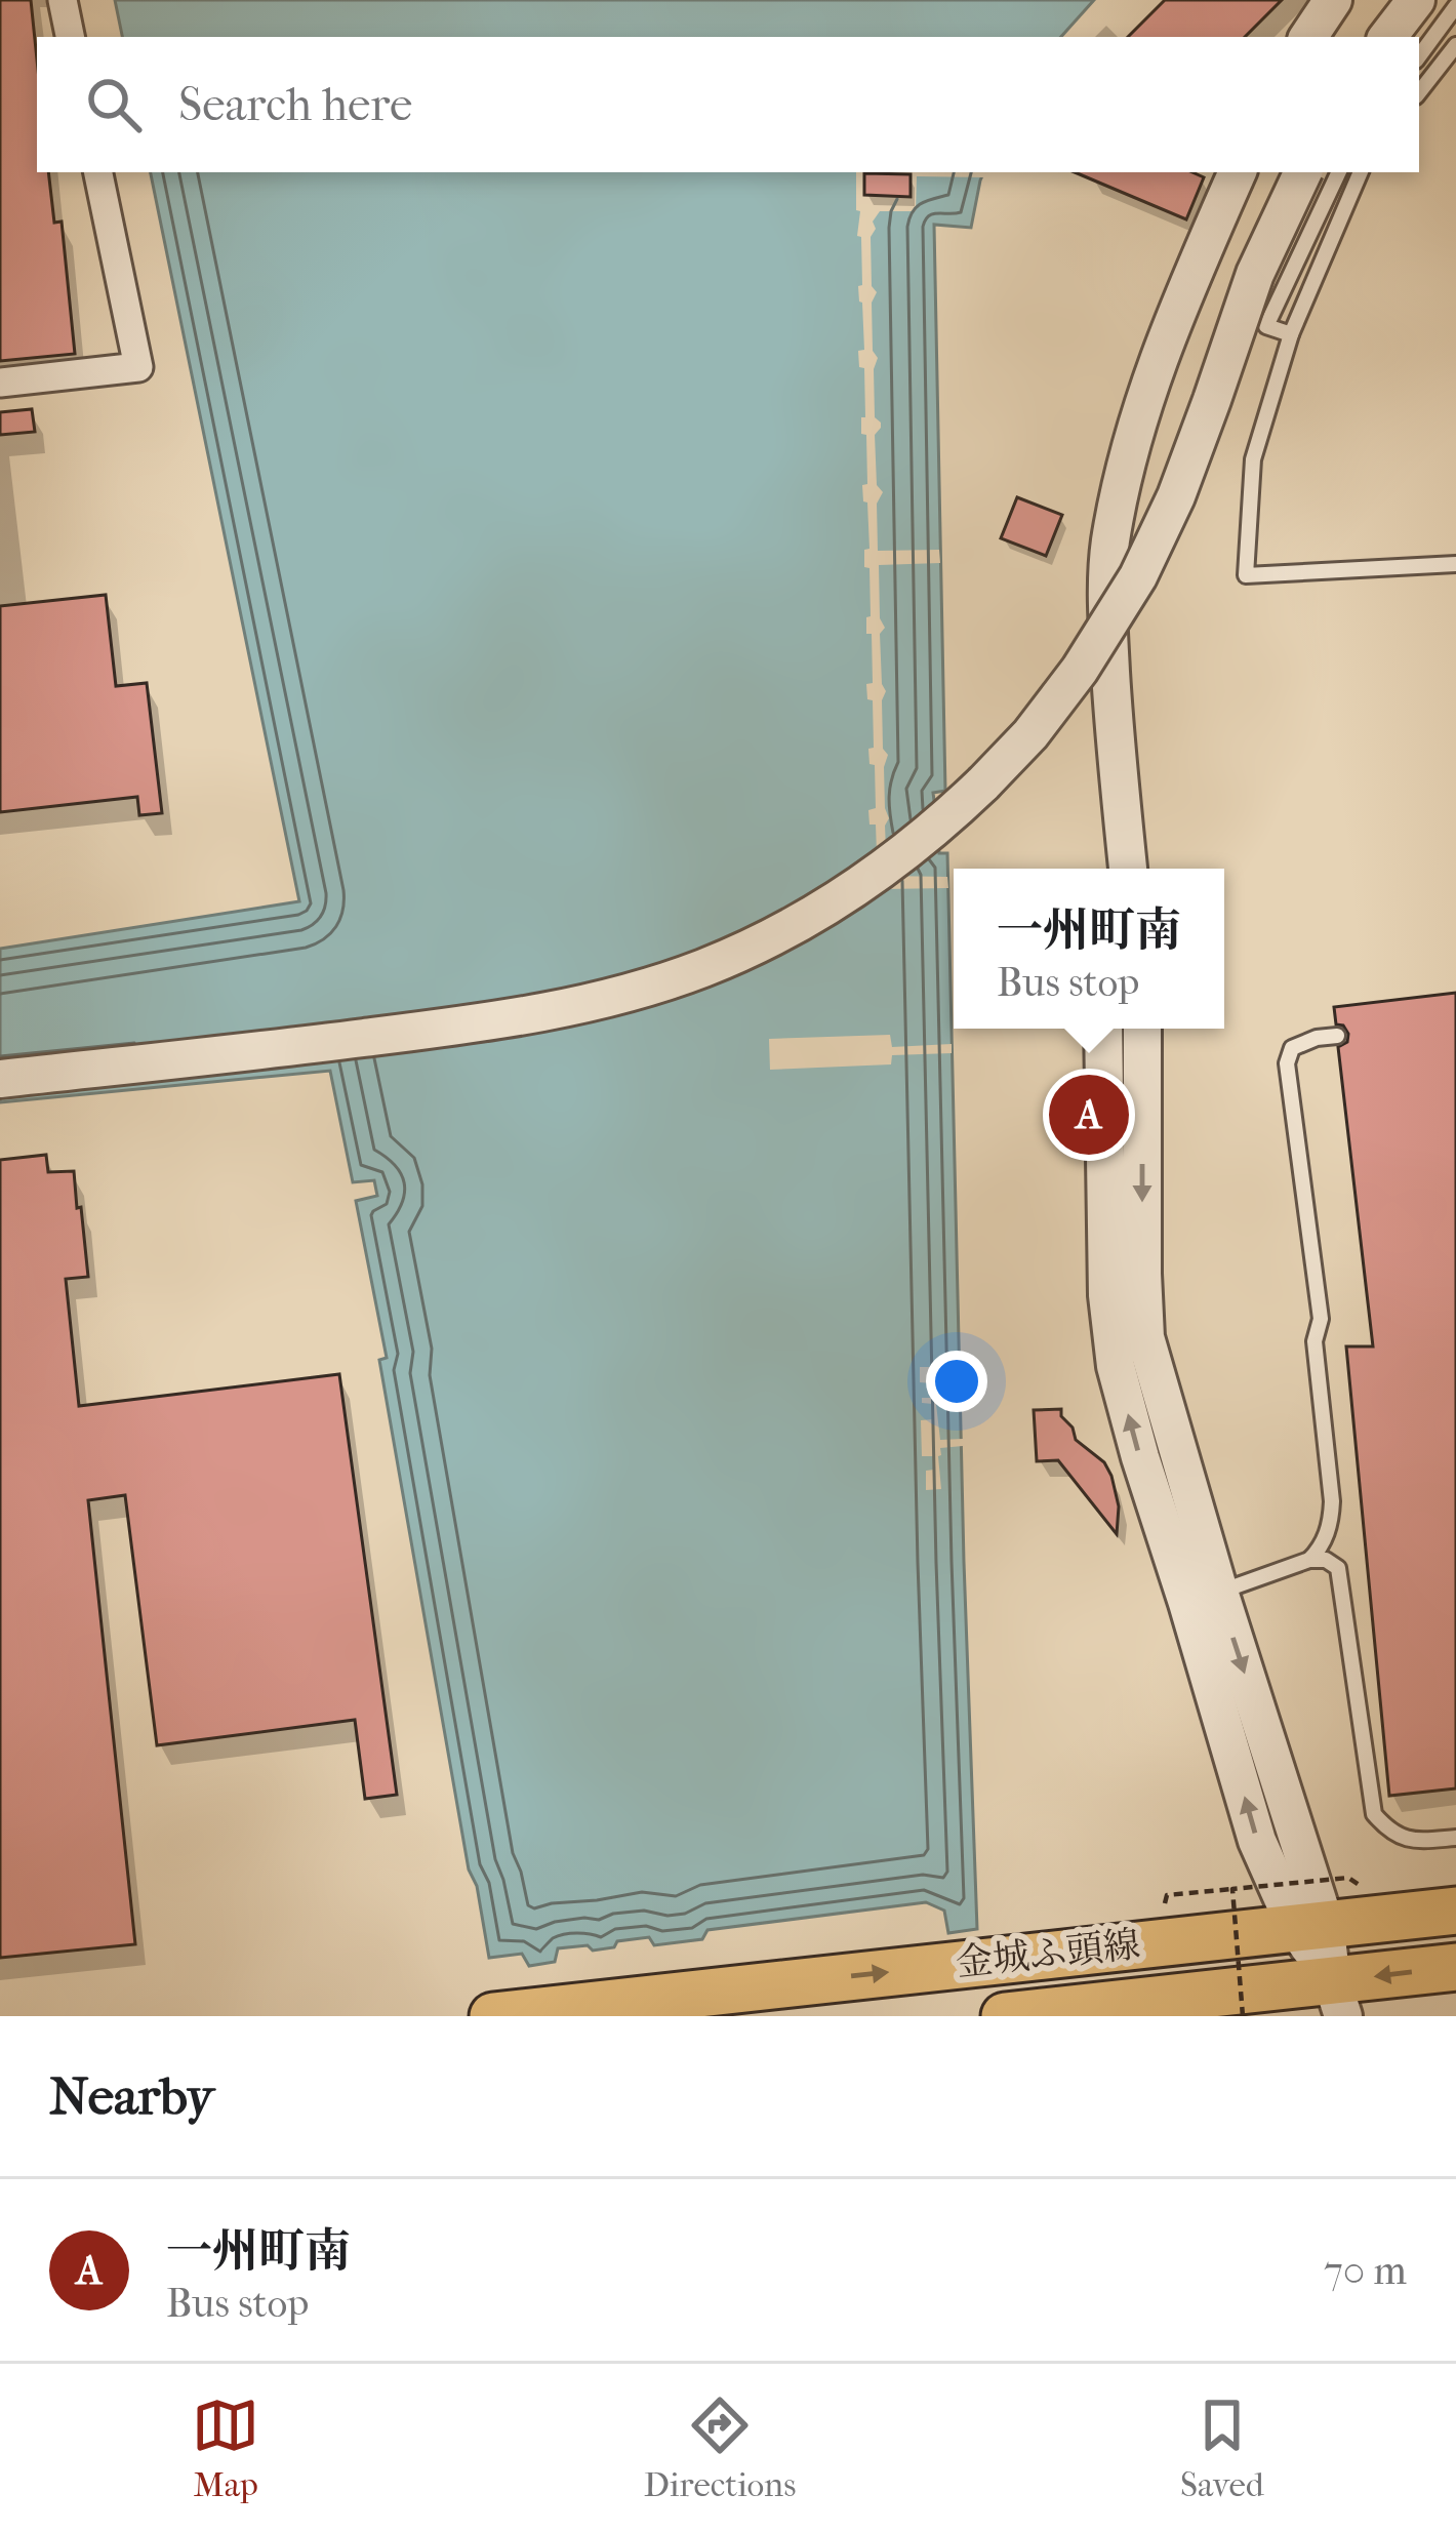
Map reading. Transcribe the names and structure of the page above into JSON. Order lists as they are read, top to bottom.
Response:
{
  "streets": {
    "main road": ["金城ふ頭線"]
  },
  "page": {
    "search": "Search here",
    "popup": ["一州町南", "Bus stop"],
    "pins": "A",
    "heading": "Nearby",
    "list": [
      {
        "mark": "A",
        "name": "一州町南",
        "note": "Bus stop",
        "value": "70 m"
      }
    ],
    "nav": ["Map", "Directions", "Saved"]
  }
}
